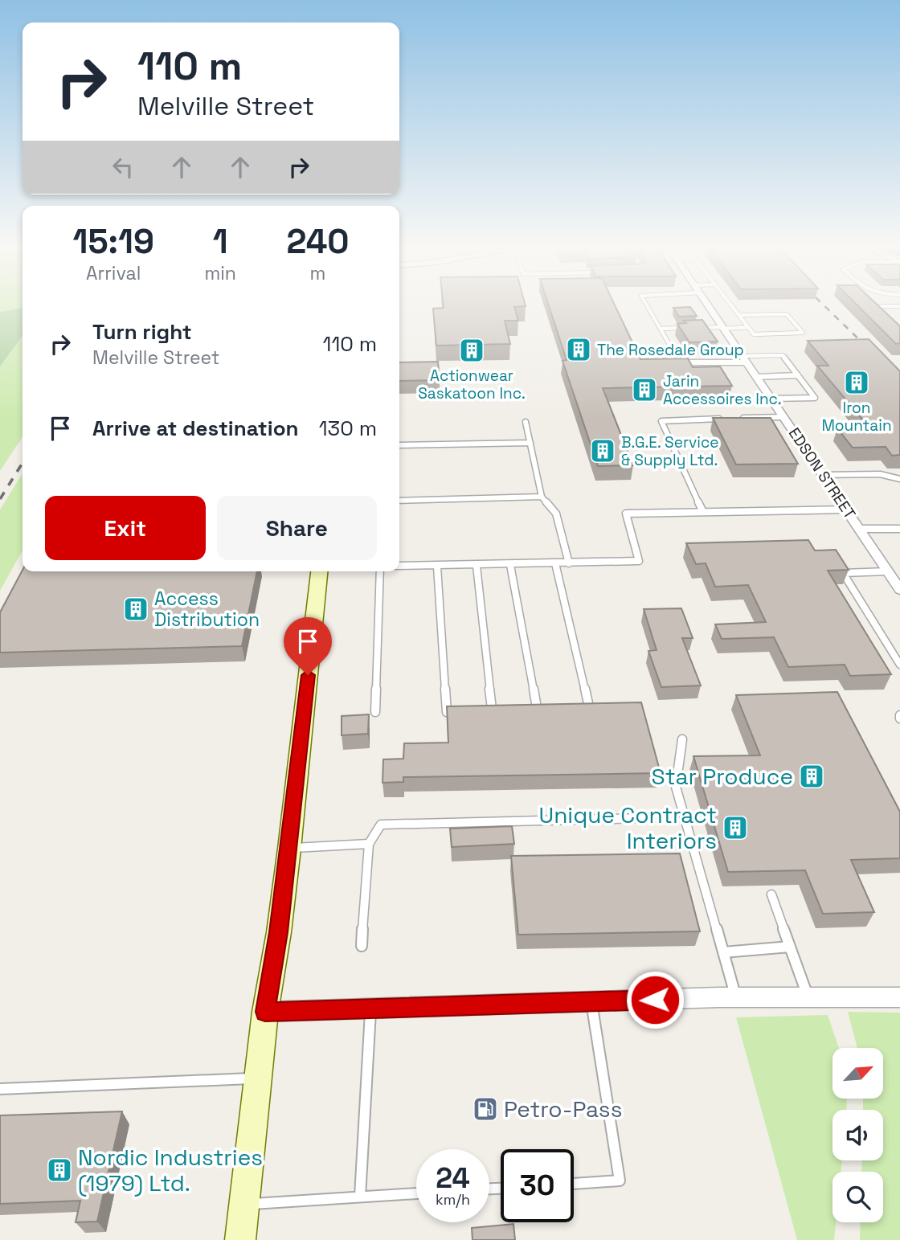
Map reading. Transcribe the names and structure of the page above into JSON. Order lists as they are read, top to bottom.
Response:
{
  "streets": {
    "street": ["EDSON STREET"]
  },
  "places": {
    "building": [
      "The Rosedale Group",
      "Actionwear Saskatoon Inc.",
      "Iron Mountain",
      "Jarin Accessoires Inc.",
      "B.G.E. Service & Supply Ltd.",
      "Access Distribution",
      "Star Produce",
      "Unique Contract Interiors",
      "Nordic Industries (1979) Ltd."
    ],
    "fuel station": ["Petro-Pass"]
  },
  "north": "top right",
  "page": {
    "turn": ["110 m", "Melville Street"],
    "eta": [
      "15:19",
      "Arrival",
      "1",
      "min",
      "240",
      "m"
    ],
    "list": [
      {
        "name": "Turn right",
        "note": "Melville Street",
        "value": "110 m"
      },
      {
        "name": "Arrive at destination",
        "value": "130 m"
      }
    ],
    "buttons": ["Exit", "Share"],
    "speed": "24 km/h",
    "limit": "30"
  }
}
